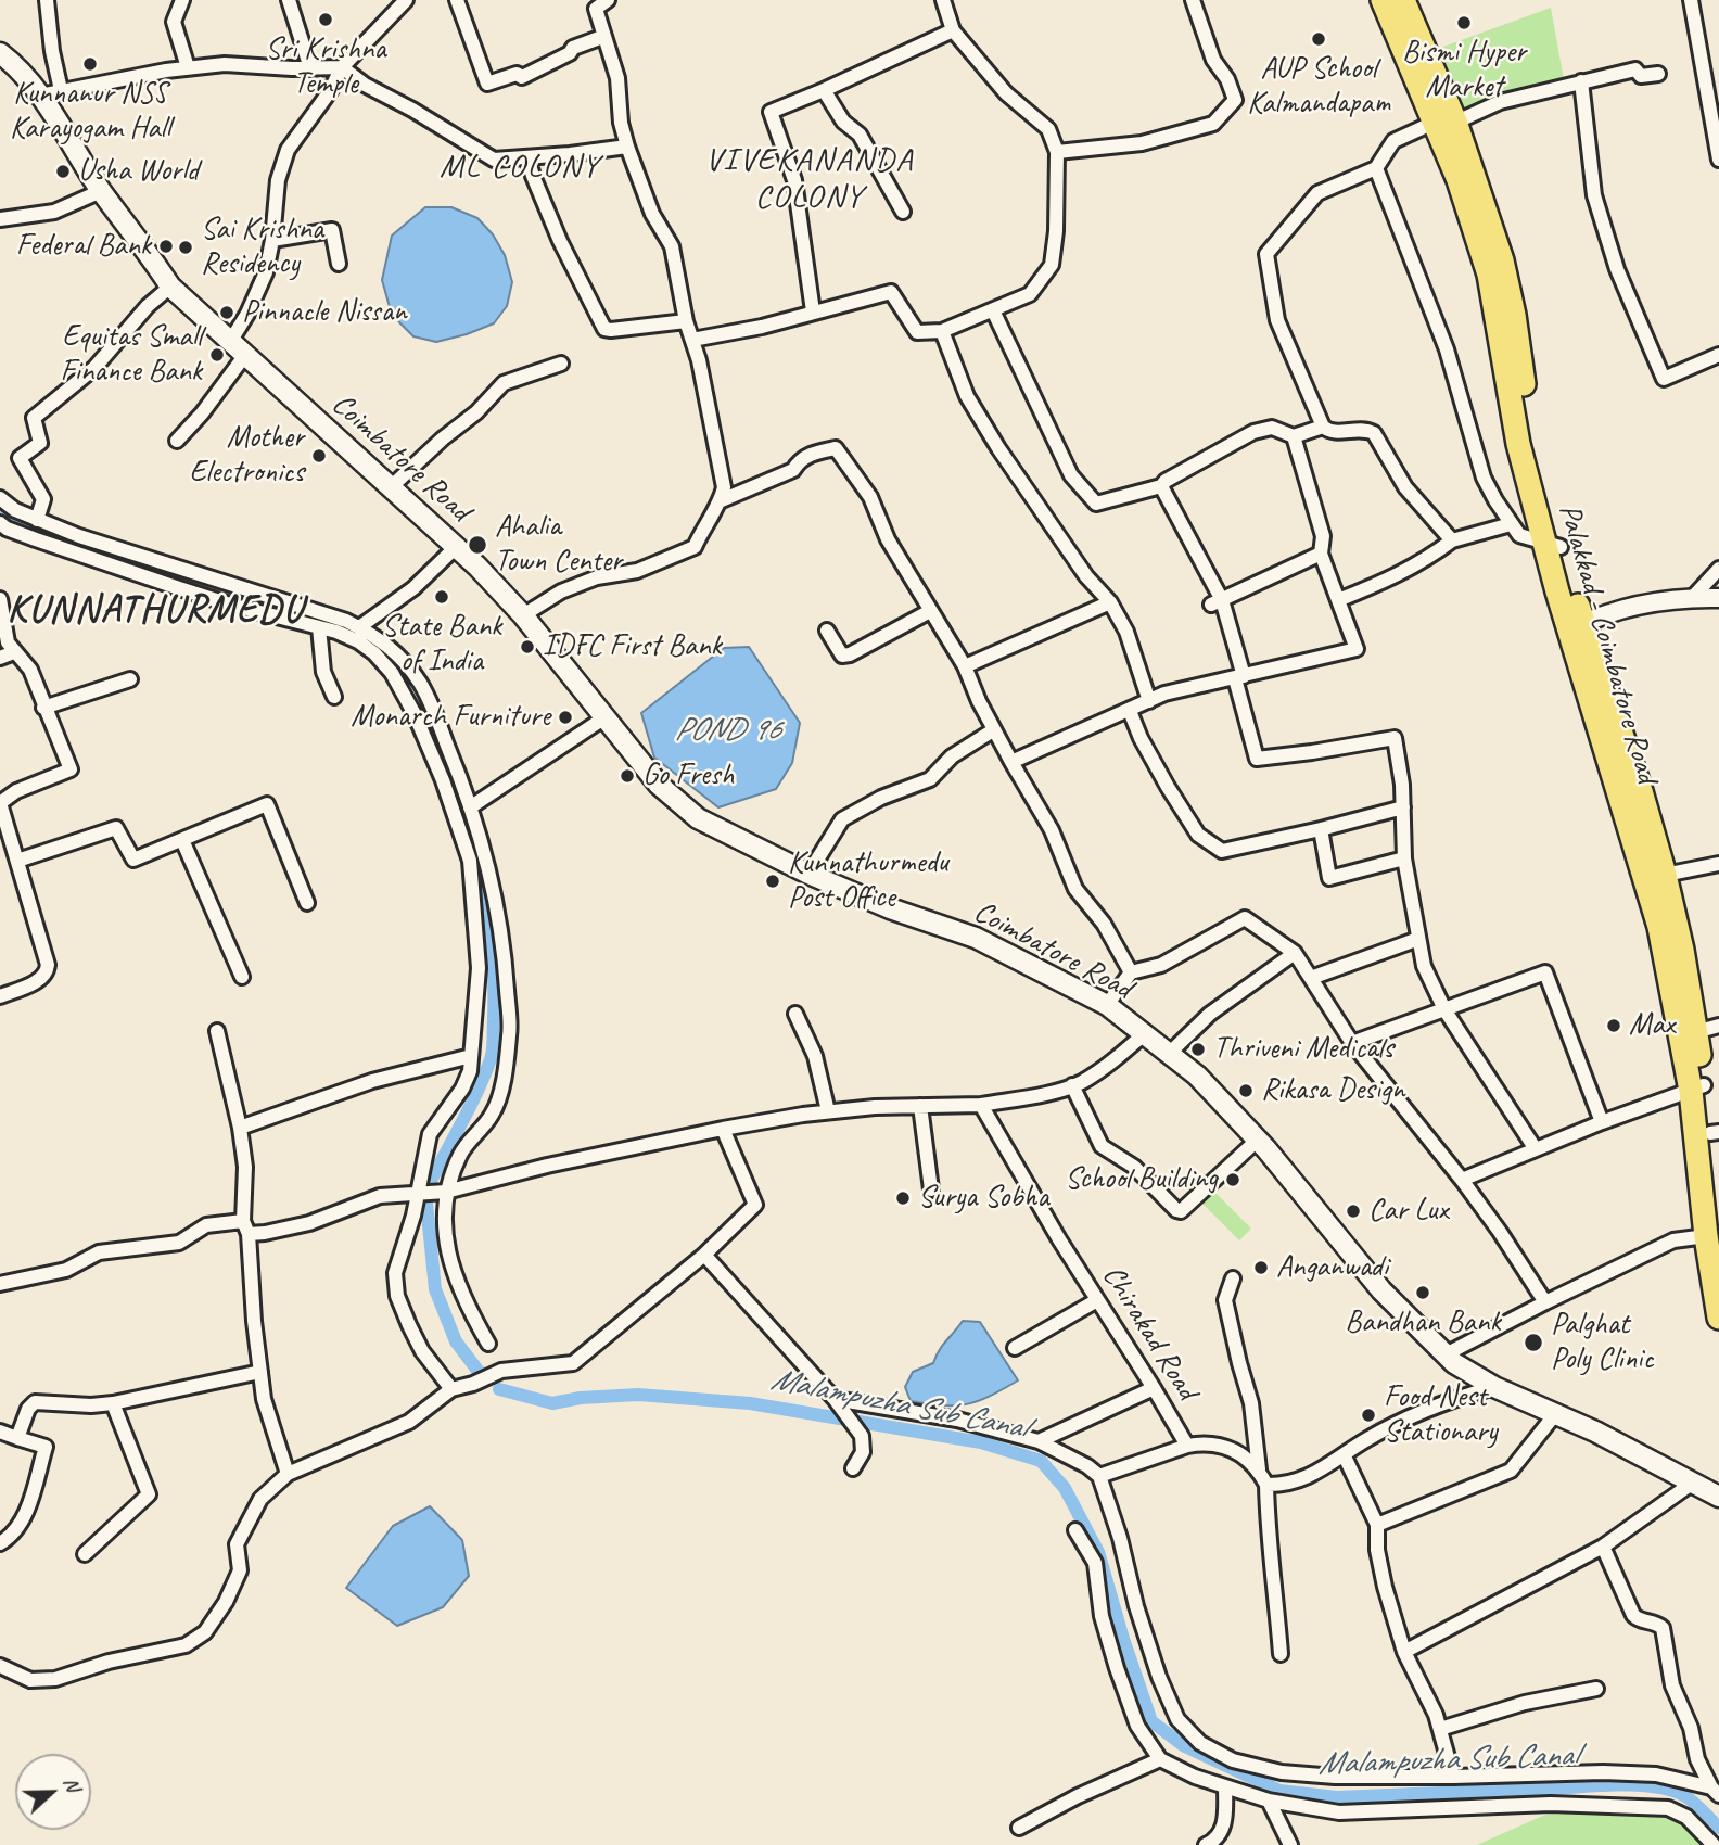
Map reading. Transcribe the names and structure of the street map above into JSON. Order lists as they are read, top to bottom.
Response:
{
  "streets": {
    "main road": ["Coimbatore Road", "Palakkad - Coimbatore Road"],
    "street": ["Chirakad Road"]
  },
  "districts": ["VIVEKANANDA COLONY", "ML COLONY", "KUNNATHURMEDU"],
  "water": ["POND 96", "Malampuzha Sub Canal"],
  "places": [
    "Sri Krishna Temple",
    "Bismi Hyper Market",
    "AUP School Kalmandapam",
    "Kunnanur NSS Karayogam Hall",
    "Usha World",
    "Federal Bank",
    "Sai Krishna Residency",
    "Pinnacle Nissan",
    "Equitas Small Finance Bank",
    "Mother Electronics",
    "Ahalia Town Center",
    "State Bank of India",
    "IDFC First Bank",
    "Monarch Furniture",
    "Go Fresh",
    "Kunnathurmedu Post Office",
    "Max",
    "Thriveni Medicals",
    "Rikasa Design",
    "School Building",
    "Surya Sobha",
    "Car Lux",
    "Anganwadi",
    "Bandhan Bank",
    "Palghat Poly Clinic",
    "Food Nest Stationary"
  ],
  "north": "right"
}
